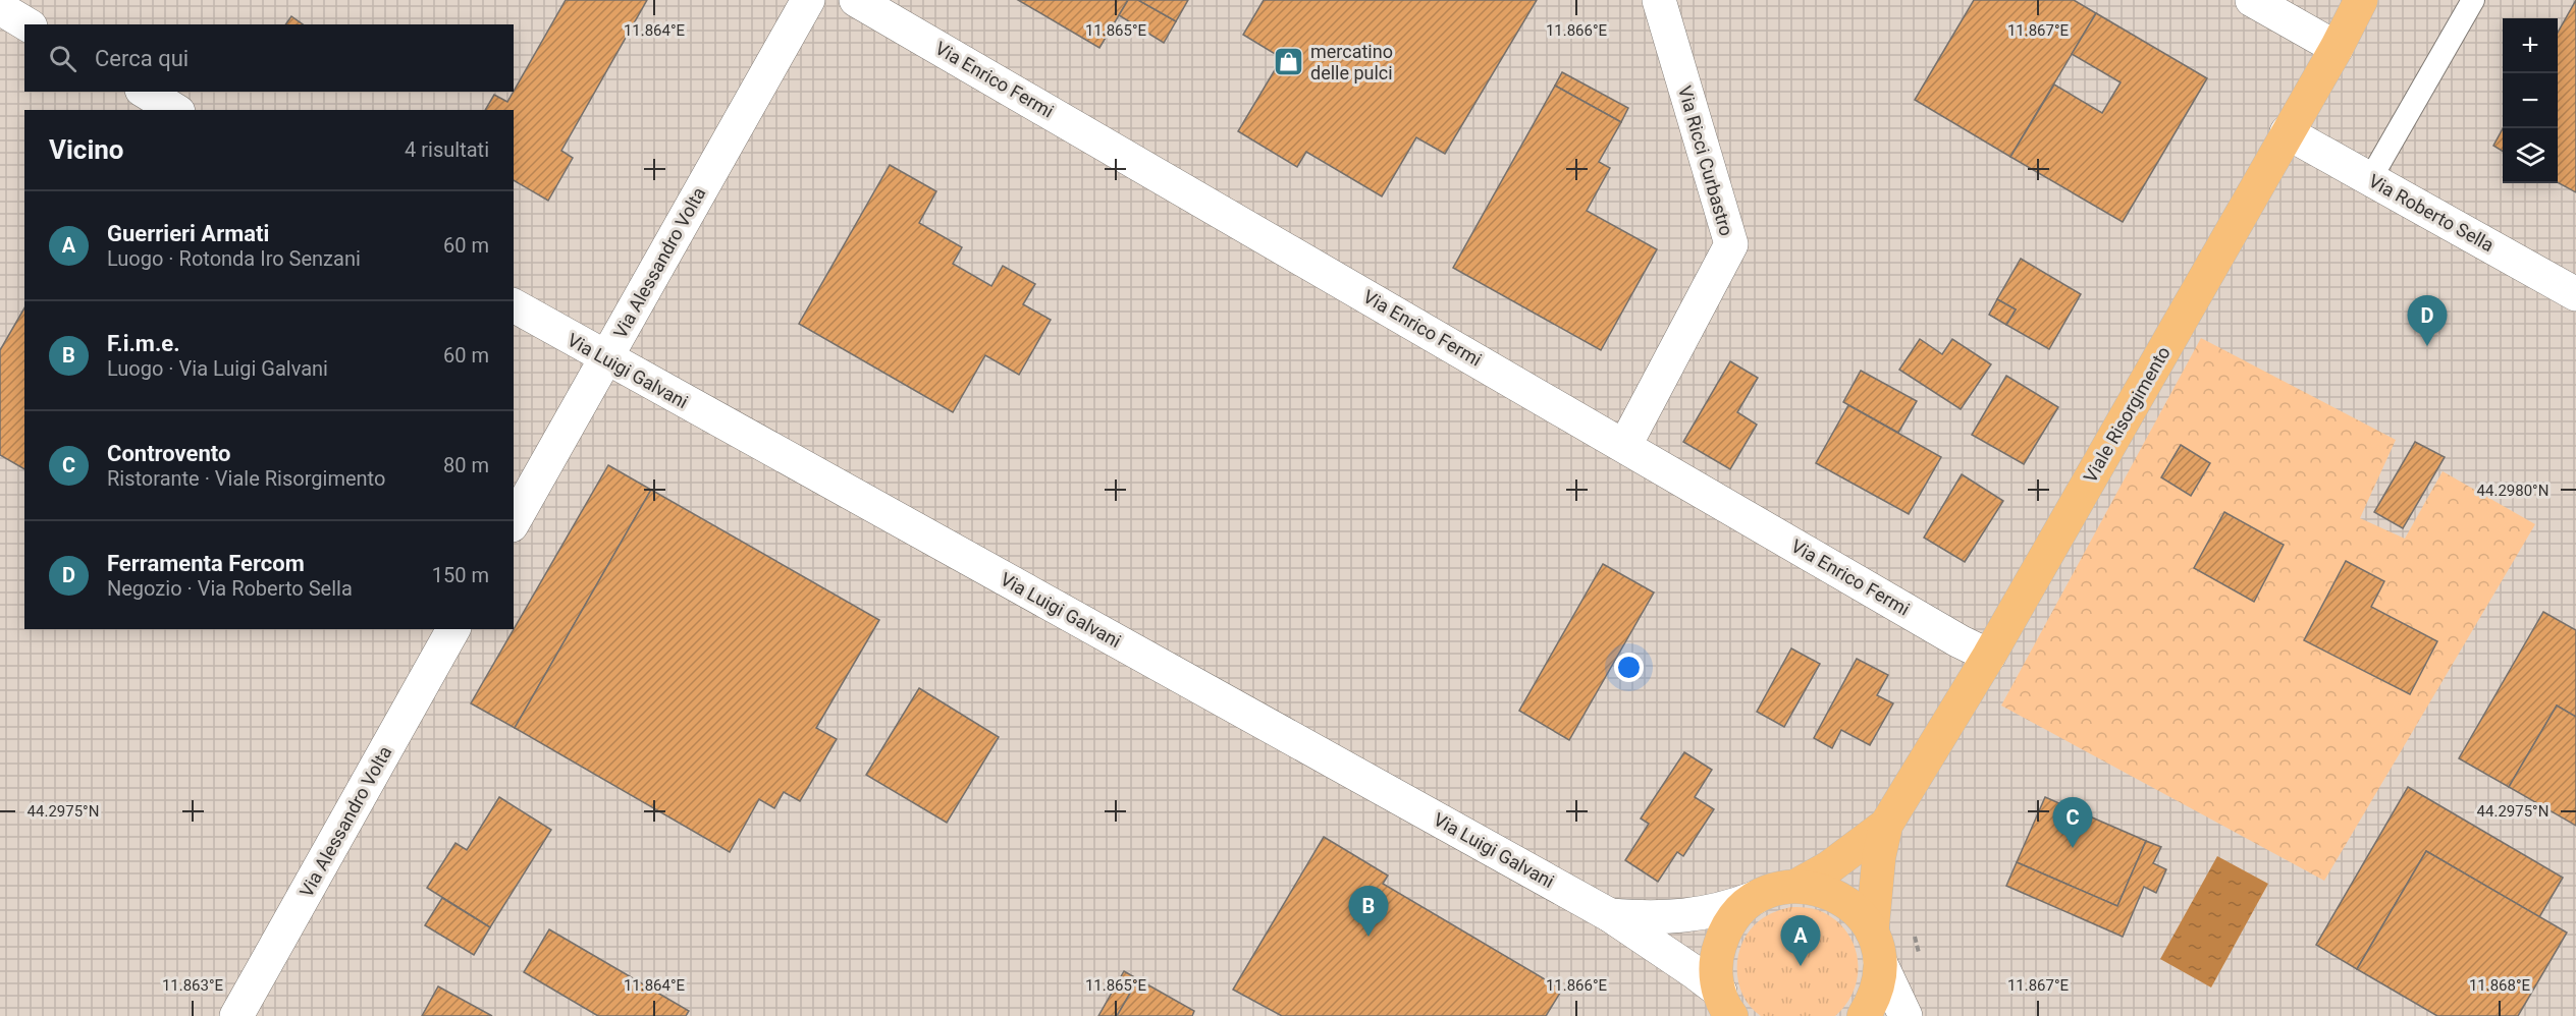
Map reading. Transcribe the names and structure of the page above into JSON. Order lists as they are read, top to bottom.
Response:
{
  "streets": {
    "main road": ["Viale Risorgimento"],
    "street": [
      "Via Enrico Fermi",
      "Via Ricci Curbastro",
      "Via Roberto Sella",
      "Via Alessandro Volta",
      "Via Luigi Galvani"
    ]
  },
  "crossings": [
    ["Via Enrico Fermi", "Via Ricci Curbastro"],
    ["Via Enrico Fermi", "Viale Risorgimento"],
    ["Via Roberto Sella", "Viale Risorgimento"],
    ["Via Alessandro Volta", "Via Luigi Galvani"]
  ],
  "places": {
    "shop": ["mercatino delle pulci"]
  },
  "page": {
    "map_buttons": ["+", "−"],
    "search": "Cerca qui",
    "heading": ["Vicino", "4 risultati"],
    "list": [
      {
        "mark": "A",
        "name": "Guerrieri Armati",
        "note": "Luogo · Rotonda Iro Senzani",
        "value": "60 m"
      },
      {
        "mark": "B",
        "name": "F.i.m.e.",
        "note": "Luogo · Via Luigi Galvani",
        "value": "60 m"
      },
      {
        "mark": "C",
        "name": "Controvento",
        "note": "Ristorante · Viale Risorgimento",
        "value": "80 m"
      },
      {
        "mark": "D",
        "name": "Ferramenta Fercom",
        "note": "Negozio · Via Roberto Sella",
        "value": "150 m"
      }
    ],
    "pins": [
      "D",
      "C",
      "B",
      "A"
    ]
  },
  "coordinates": [
    "11.864°E",
    "11.865°E",
    "11.866°E",
    "11.867°E",
    "44.2980°N",
    "44.2975°N",
    "11.863°E",
    "11.868°E"
  ]
}
